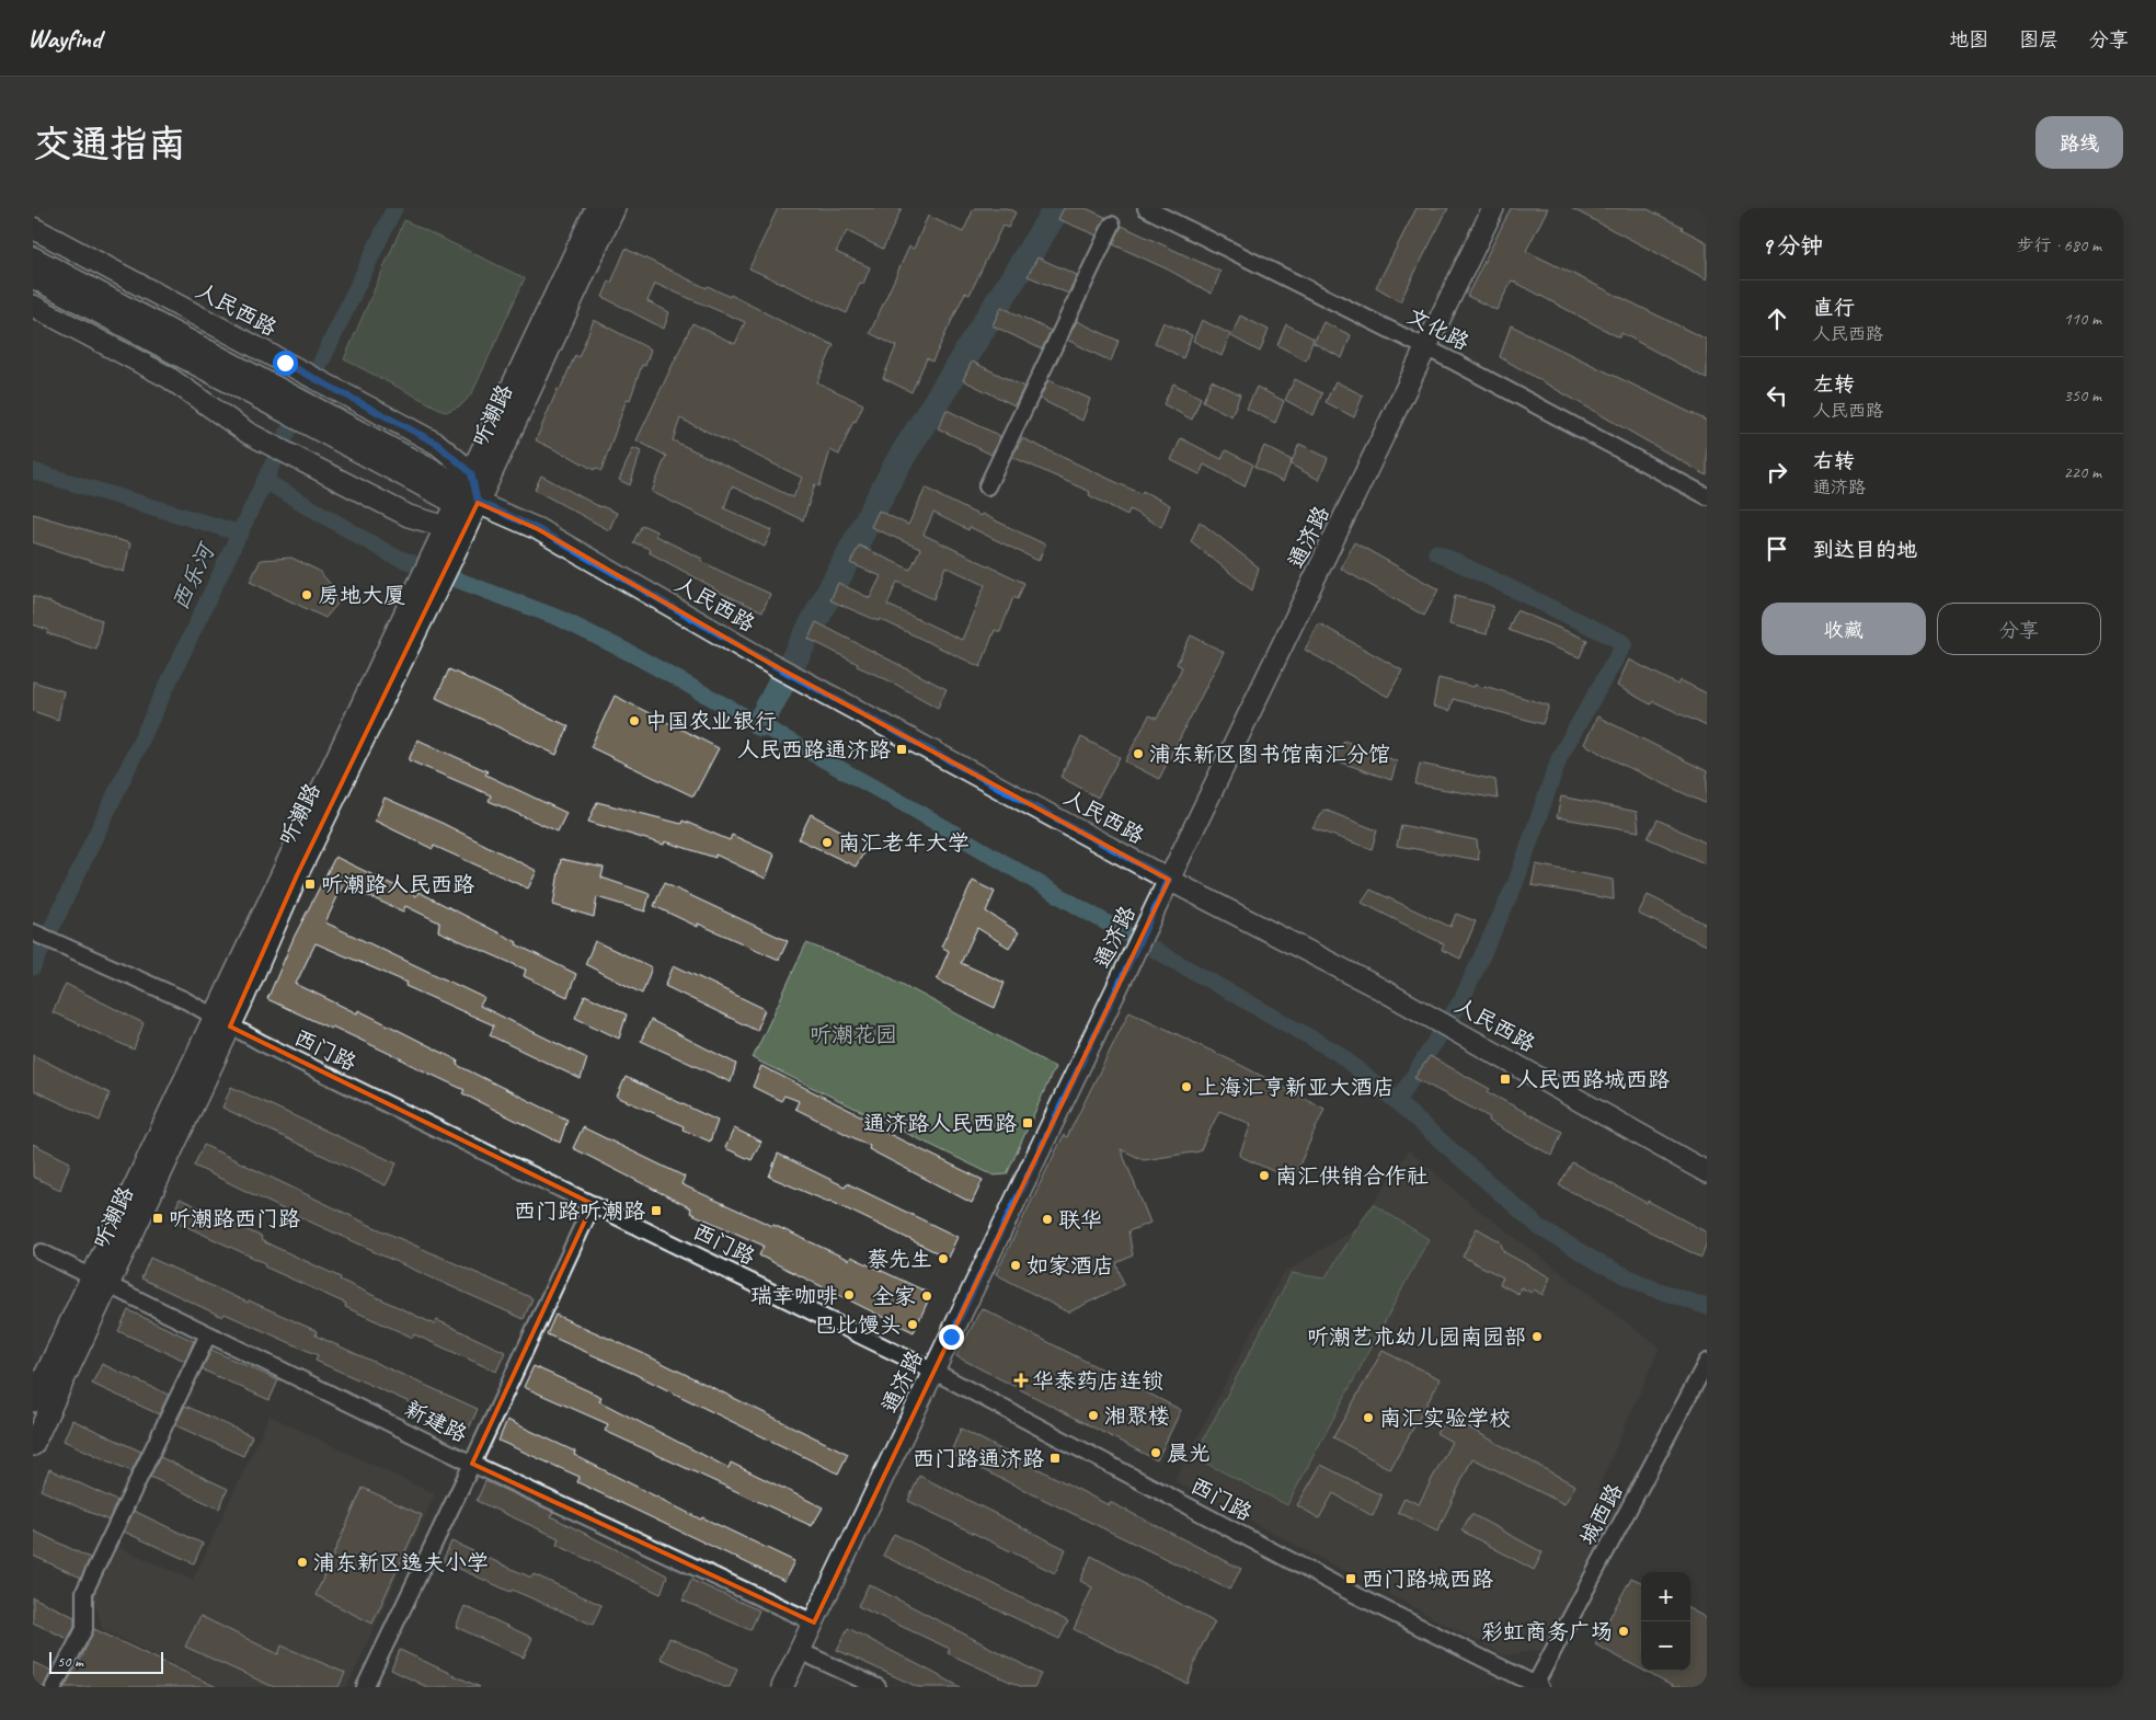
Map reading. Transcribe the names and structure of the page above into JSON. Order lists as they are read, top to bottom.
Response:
{
  "streets": {
    "street": [
      "人民西路",
      "文化路",
      "听潮路",
      "通济路",
      "西门路",
      "新建路",
      "城西路"
    ]
  },
  "crossings": [
    ["人民西路", "听潮路"],
    ["人民西路", "通济路"],
    ["文化路", "通济路"],
    ["听潮路", "西门路"],
    ["听潮路", "新建路"],
    ["通济路", "西门路"],
    ["通济路", "新建路"],
    ["西门路", "城西路"]
  ],
  "water": ["西乐河"],
  "parks": ["听潮花园"],
  "places": {
    "other": [
      "房地大厦",
      "中国农业银行",
      "浦东新区图书馆南汇分馆",
      "南汇老年大学",
      "上海汇亨新亚大酒店",
      "南汇供销合作社",
      "联华",
      "蔡先生",
      "如家酒店",
      "瑞幸咖啡",
      "全家",
      "巴比馒头",
      "听潮艺术幼儿园南园部",
      "湘聚楼",
      "南汇实验学校",
      "晨光",
      "浦东新区逸夫小学",
      "彩虹商务广场"
    ],
    "transit": [
      "人民西路通济路",
      "听潮路人民西路",
      "人民西路城西路",
      "通济路人民西路",
      "西门路听潮路",
      "听潮路西门路",
      "西门路通济路",
      "西门路城西路"
    ],
    "health": ["华泰药店连锁"]
  },
  "scale_bar": "50 m",
  "page": {
    "header": "Wayfind",
    "nav": ["地图", "图层", "分享"],
    "buttons": [
      "路线",
      ["收藏", "分享"]
    ],
    "title": "交通指南",
    "heading": ["9 分钟", "步行 · 680 m"],
    "list": [
      ["直行", "人民西路", "110 m"],
      ["左转", "人民西路", "350 m"],
      ["右转", "通济路", "220 m"],
      "到达目的地"
    ],
    "map_buttons": ["+", "−"],
    "scale": "50 m"
  }
}
